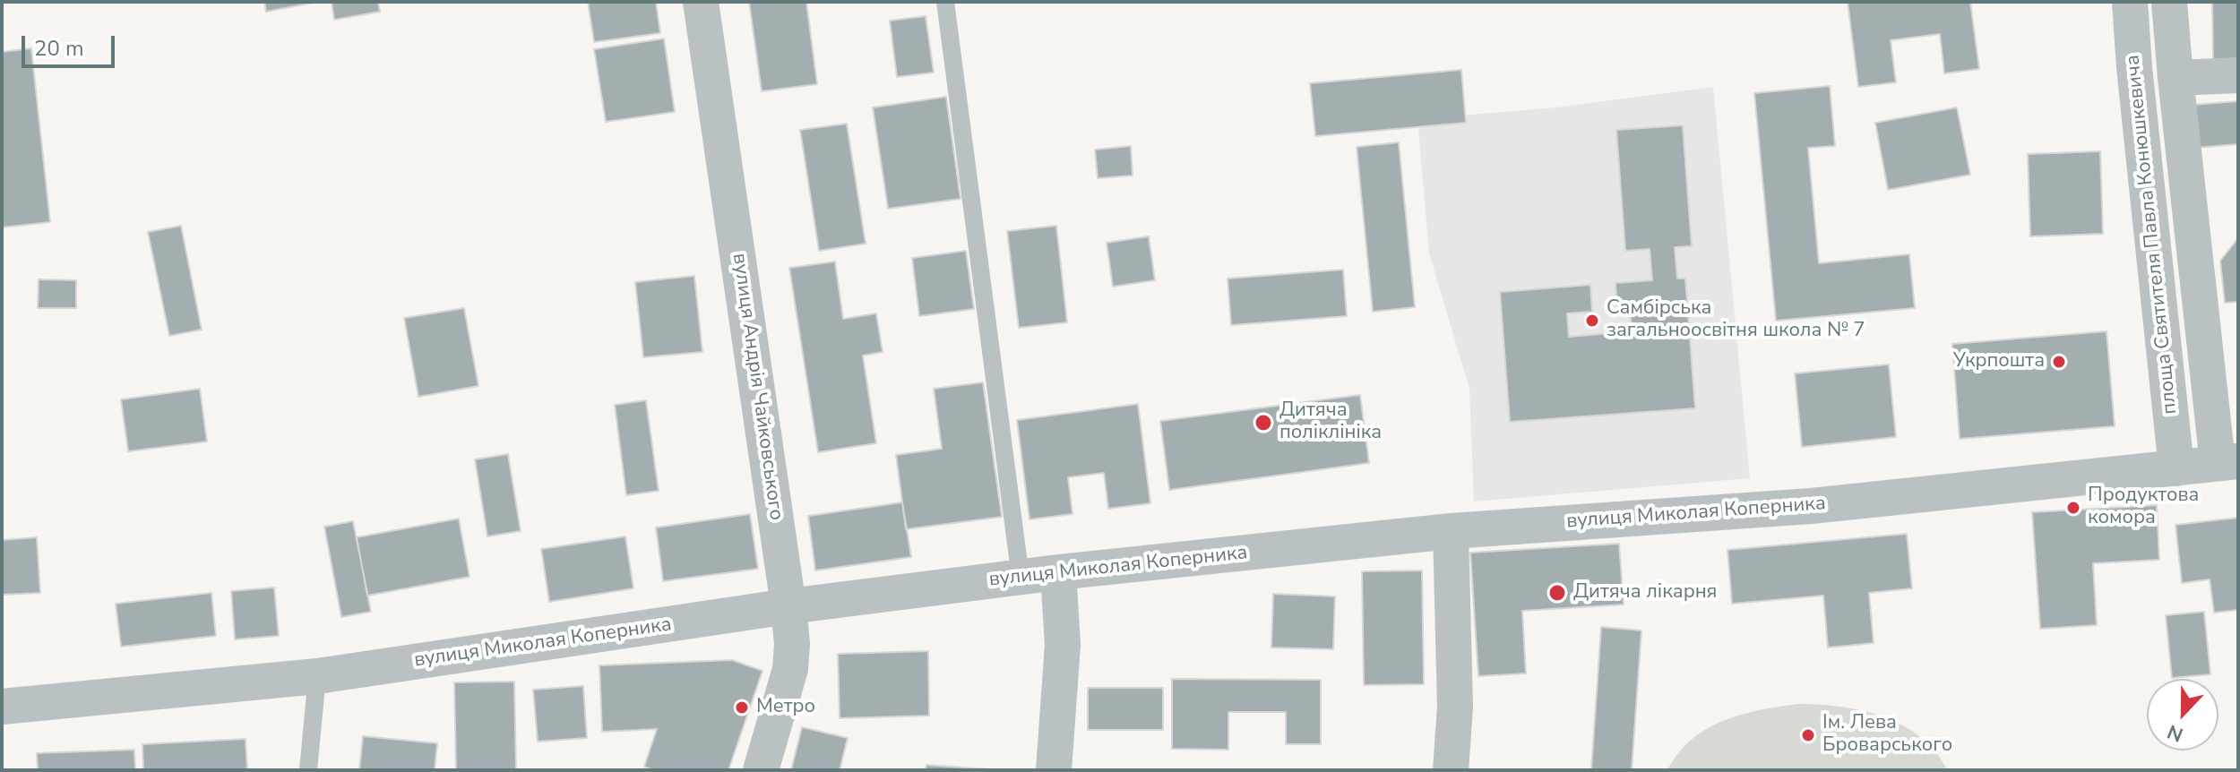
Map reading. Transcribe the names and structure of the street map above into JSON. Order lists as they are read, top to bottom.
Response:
{
  "streets": {
    "street": ["площа Святителя Павла Конюшкевича", "вулиця Андрія Чайковського", "вулиця Миколая Коперника"]
  },
  "crossings": [
    ["площа Святителя Павла Конюшкевича", "вулиця Миколая Коперника"],
    ["вулиця Андрія Чайковського", "вулиця Миколая Коперника"]
  ],
  "places": [
    "Самбірська загальноосвітня школа № 7",
    "Укрпошта",
    "Дитяча поліклініка",
    "Продуктова комора",
    "Дитяча лікарня",
    "Метро",
    "Ім. Лева Броварського"
  ],
  "scale_bar": "20 m",
  "north": "bottom"
}
